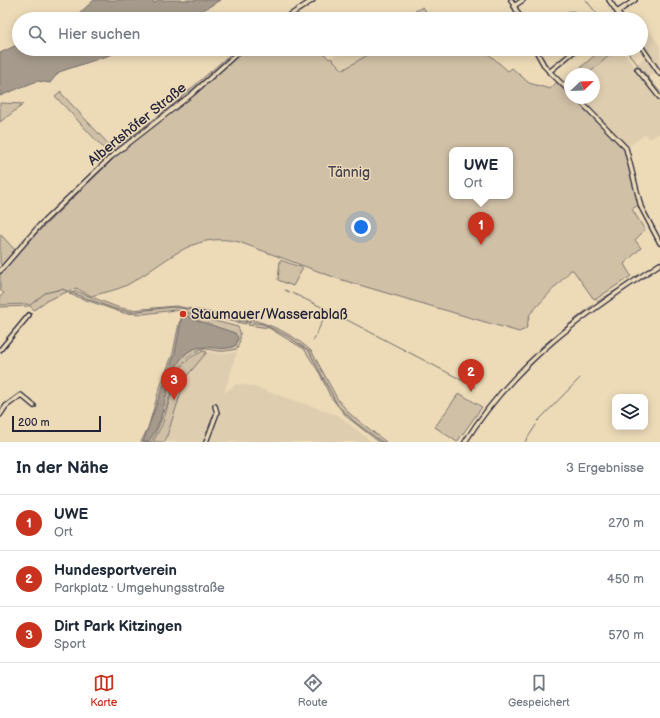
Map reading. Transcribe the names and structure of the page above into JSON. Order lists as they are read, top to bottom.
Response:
{
  "streets": {
    "street": ["Albertshöfer Straße"]
  },
  "parks": ["Tännig"],
  "places": ["Staumauer/Wasserablaß"],
  "scale_bar": "200 m",
  "north": "top right",
  "page": {
    "search": "Hier suchen",
    "popup": ["UWE", "Ort"],
    "pins": ["1", "2", "3"],
    "scale": "200 m",
    "heading": ["In der Nähe", "3 Ergebnisse"],
    "list": [
      {
        "mark": "1",
        "name": "UWE",
        "note": "Ort",
        "value": "270 m"
      },
      {
        "mark": "2",
        "name": "Hundesportverein",
        "note": "Parkplatz · Umgehungsstraße",
        "value": "450 m"
      },
      {
        "mark": "3",
        "name": "Dirt Park Kitzingen",
        "note": "Sport",
        "value": "570 m"
      }
    ],
    "nav": ["Karte", "Route", "Gespeichert"]
  }
}
